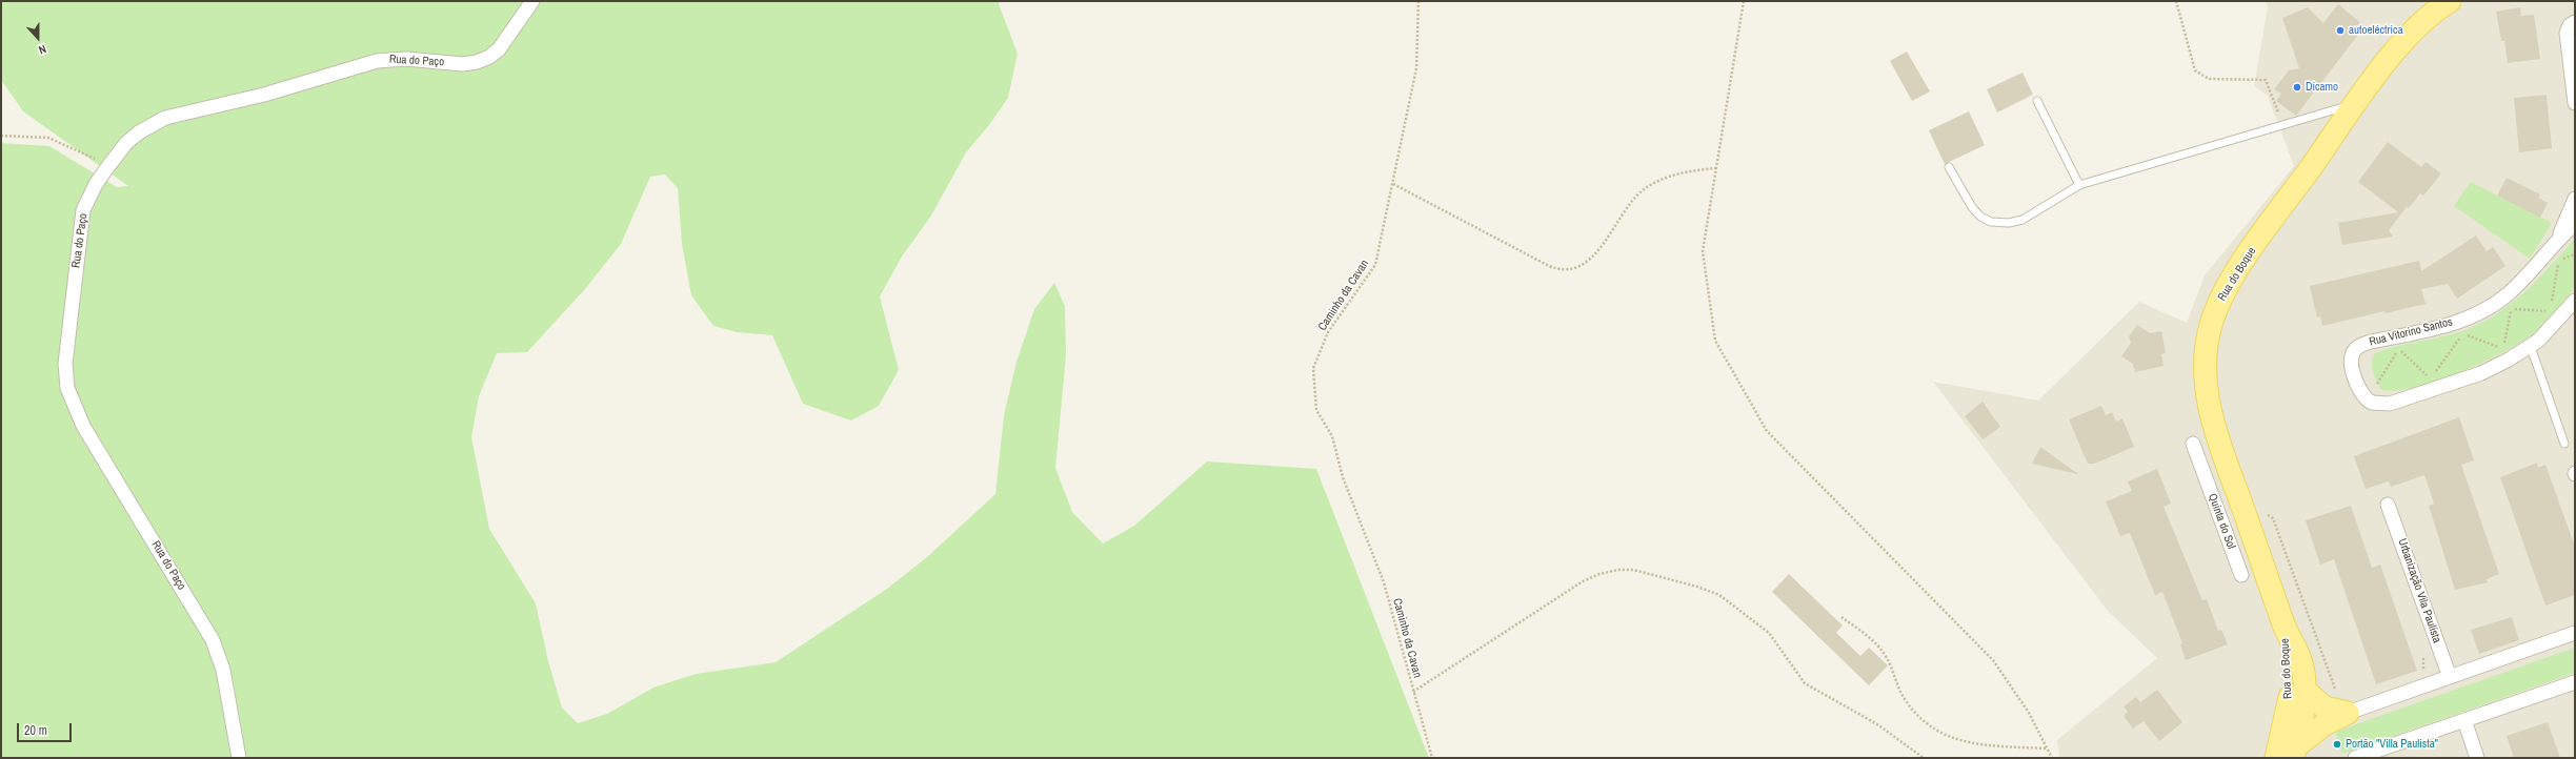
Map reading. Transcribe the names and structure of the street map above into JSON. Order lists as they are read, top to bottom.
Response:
{
  "streets": {
    "main road": ["Rua do Boque"],
    "street": [
      "Rua do Paço",
      "Rua Vitorino Santos",
      "Quinta do Sol",
      "Urbanização Vila Paulista"
    ],
    "path": ["Caminho da Cavan"]
  },
  "places": ["autoeléctrica", "Dicamo", "Portão \"Villa Paulista\""],
  "scale_bar": "20 m",
  "north": "bottom"
}
